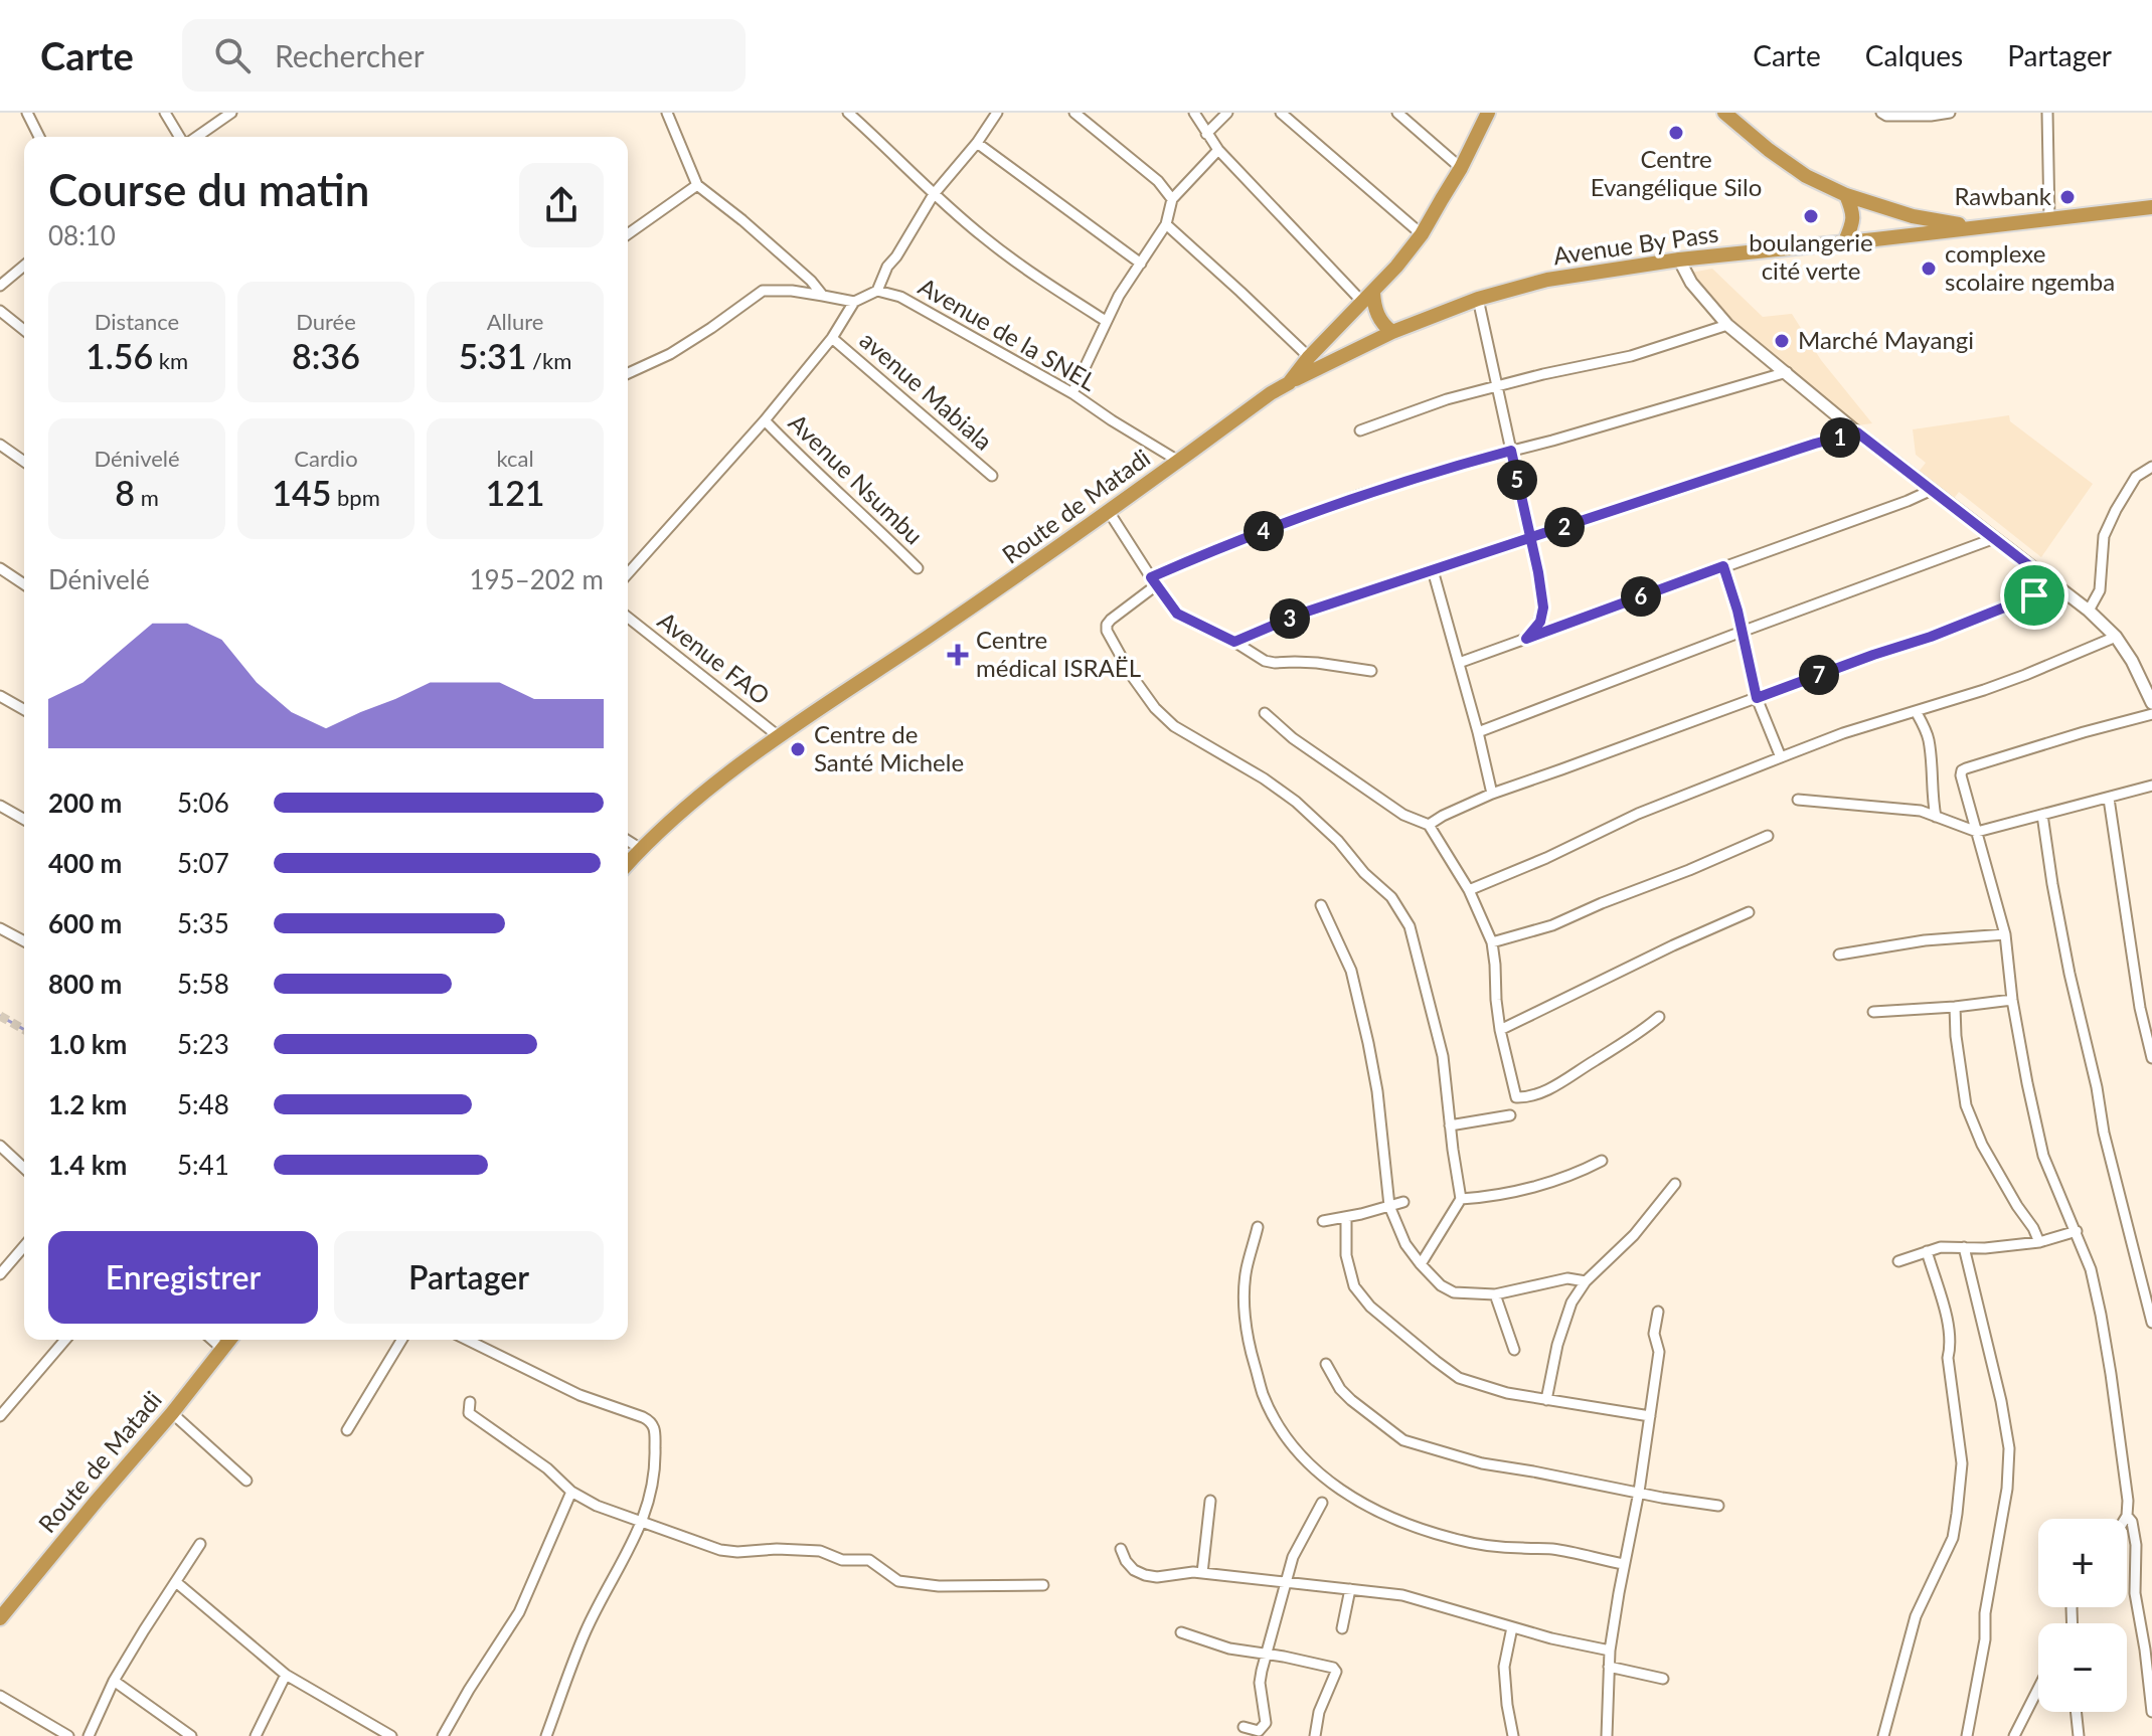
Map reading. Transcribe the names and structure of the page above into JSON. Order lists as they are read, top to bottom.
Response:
{
  "streets": {
    "highway": ["Avenue By Pass", "Route de Matadi"],
    "street": [
      "Avenue de la SNEL",
      "avenue Mabiala",
      "Avenue Nsumbu",
      "Avenue FAO"
    ]
  },
  "crossings": [
    ["Avenue By Pass", "Route de Matadi"],
    ["Avenue de la SNEL", "Route de Matadi"],
    ["Route de Matadi", "Avenue FAO"]
  ],
  "places": {
    "other": [
      "Centre Evangélique Silo",
      "Rawbank",
      "boulangerie cité verte",
      "complexe scolaire ngemba",
      "Marché Mayangi",
      "Centre de Santé Michele"
    ],
    "health": ["Centre médical ISRAËL"]
  },
  "page": {
    "header": "Carte",
    "search": "Rechercher",
    "nav": ["Carte", "Calques", "Partager"],
    "heading": ["Course du matin", "08:10"],
    "stats": [
      ["Distance", "1.56 km"],
      ["Durée", "8:36"],
      ["Allure", "5:31 /km"],
      ["Dénivelé", "8 m"],
      ["Cardio", "145 bpm"],
      ["kcal", "121"]
    ],
    "pins": [
      "1",
      "5",
      "2",
      "4",
      "6",
      "3",
      "7"
    ],
    "chart": ["Dénivelé", "195–202 m"],
    "list": [
      {
        "name": "200 m",
        "note": "5:06"
      },
      {
        "name": "400 m",
        "note": "5:07"
      },
      {
        "name": "600 m",
        "note": "5:35"
      },
      {
        "name": "800 m",
        "note": "5:58"
      },
      {
        "name": "1.0 km",
        "note": "5:23"
      },
      {
        "name": "1.2 km",
        "note": "5:48"
      },
      {
        "name": "1.4 km",
        "note": "5:41"
      }
    ],
    "buttons": ["Enregistrer", "Partager"],
    "map_buttons": ["+", "−"]
  }
}
